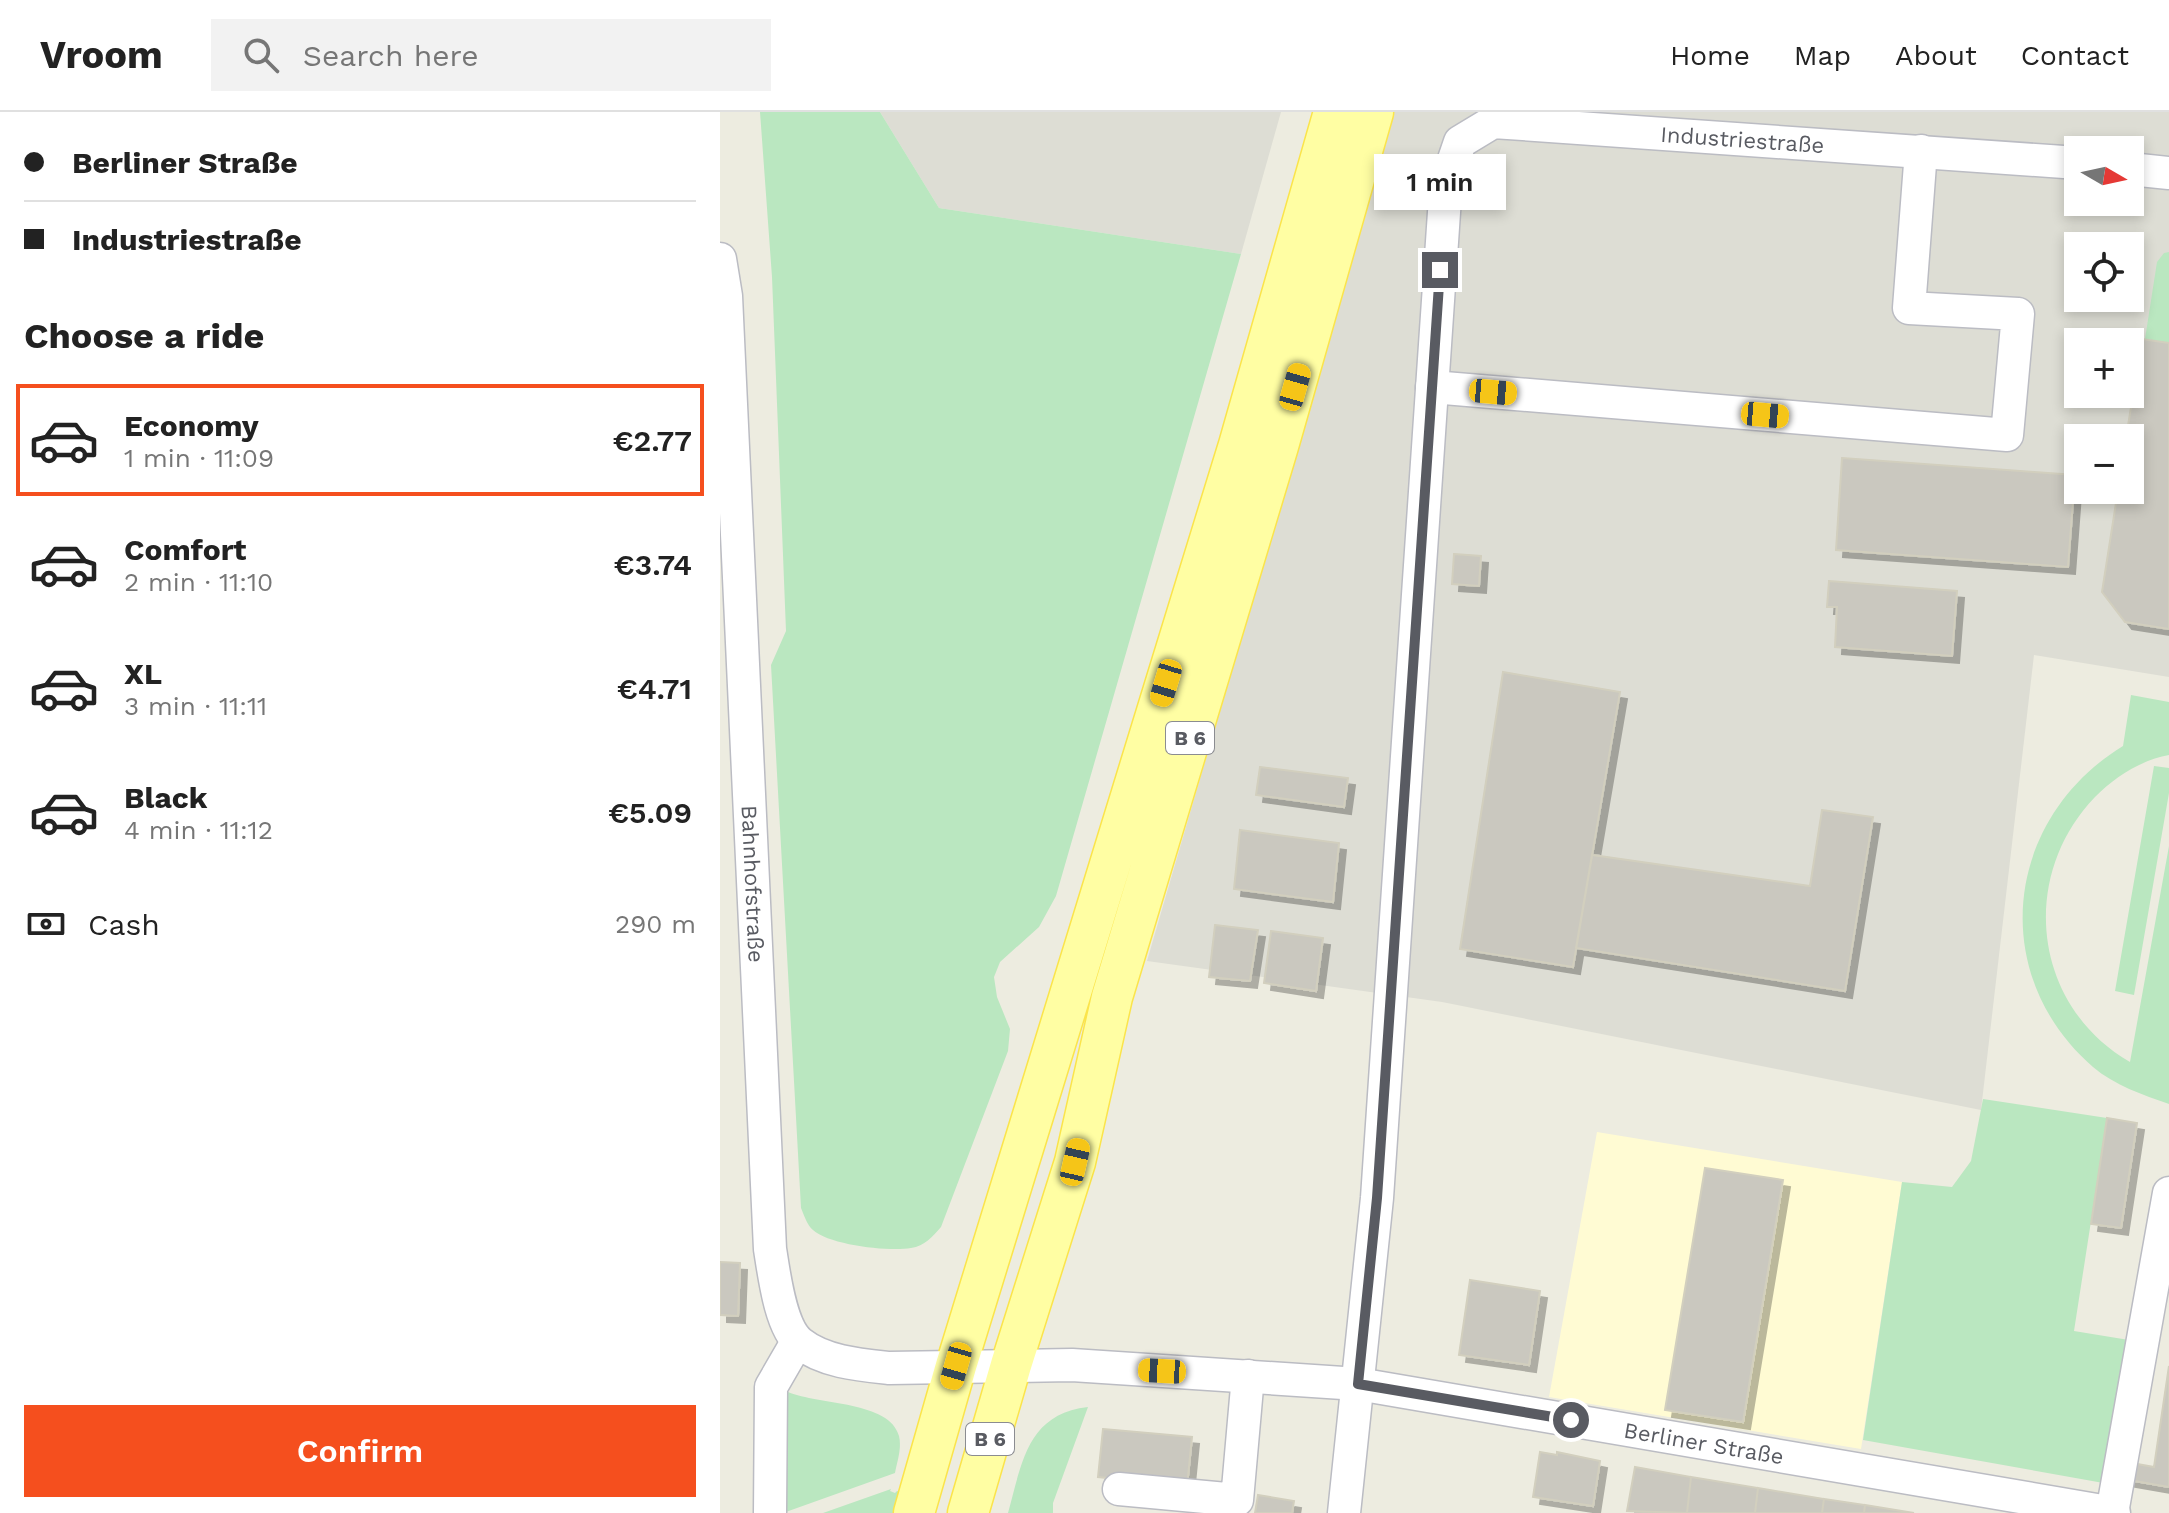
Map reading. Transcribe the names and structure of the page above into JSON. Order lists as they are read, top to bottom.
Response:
{
  "streets": {
    "main road": ["B 6"],
    "street": ["Industriestraße", "Bahnhofstraße", "Berliner Straße"]
  },
  "crossings": [
    ["Industriestraße", "Berliner Straße"],
    ["B 6", "Berliner Straße"]
  ],
  "north": "right",
  "page": {
    "header": "Vroom",
    "search": "Search here",
    "nav": [
      "Home",
      "Map",
      "About",
      "Contact"
    ],
    "banner": ["Berliner Straße", "Industriestraße"],
    "map_buttons": ["+", "−"],
    "bubble": "1 min",
    "heading": "Choose a ride",
    "list": [
      {
        "name": "Economy",
        "note": "1 min · 11:09",
        "value": "€2.77"
      },
      {
        "name": "Comfort",
        "note": "2 min · 11:10",
        "value": "€3.74"
      },
      {
        "name": "XL",
        "note": "3 min · 11:11",
        "value": "€4.71"
      },
      {
        "name": "Black",
        "note": "4 min · 11:12",
        "value": "€5.09"
      }
    ],
    "pay": ["Cash", "290 m"],
    "buttons": "Confirm"
  }
}
